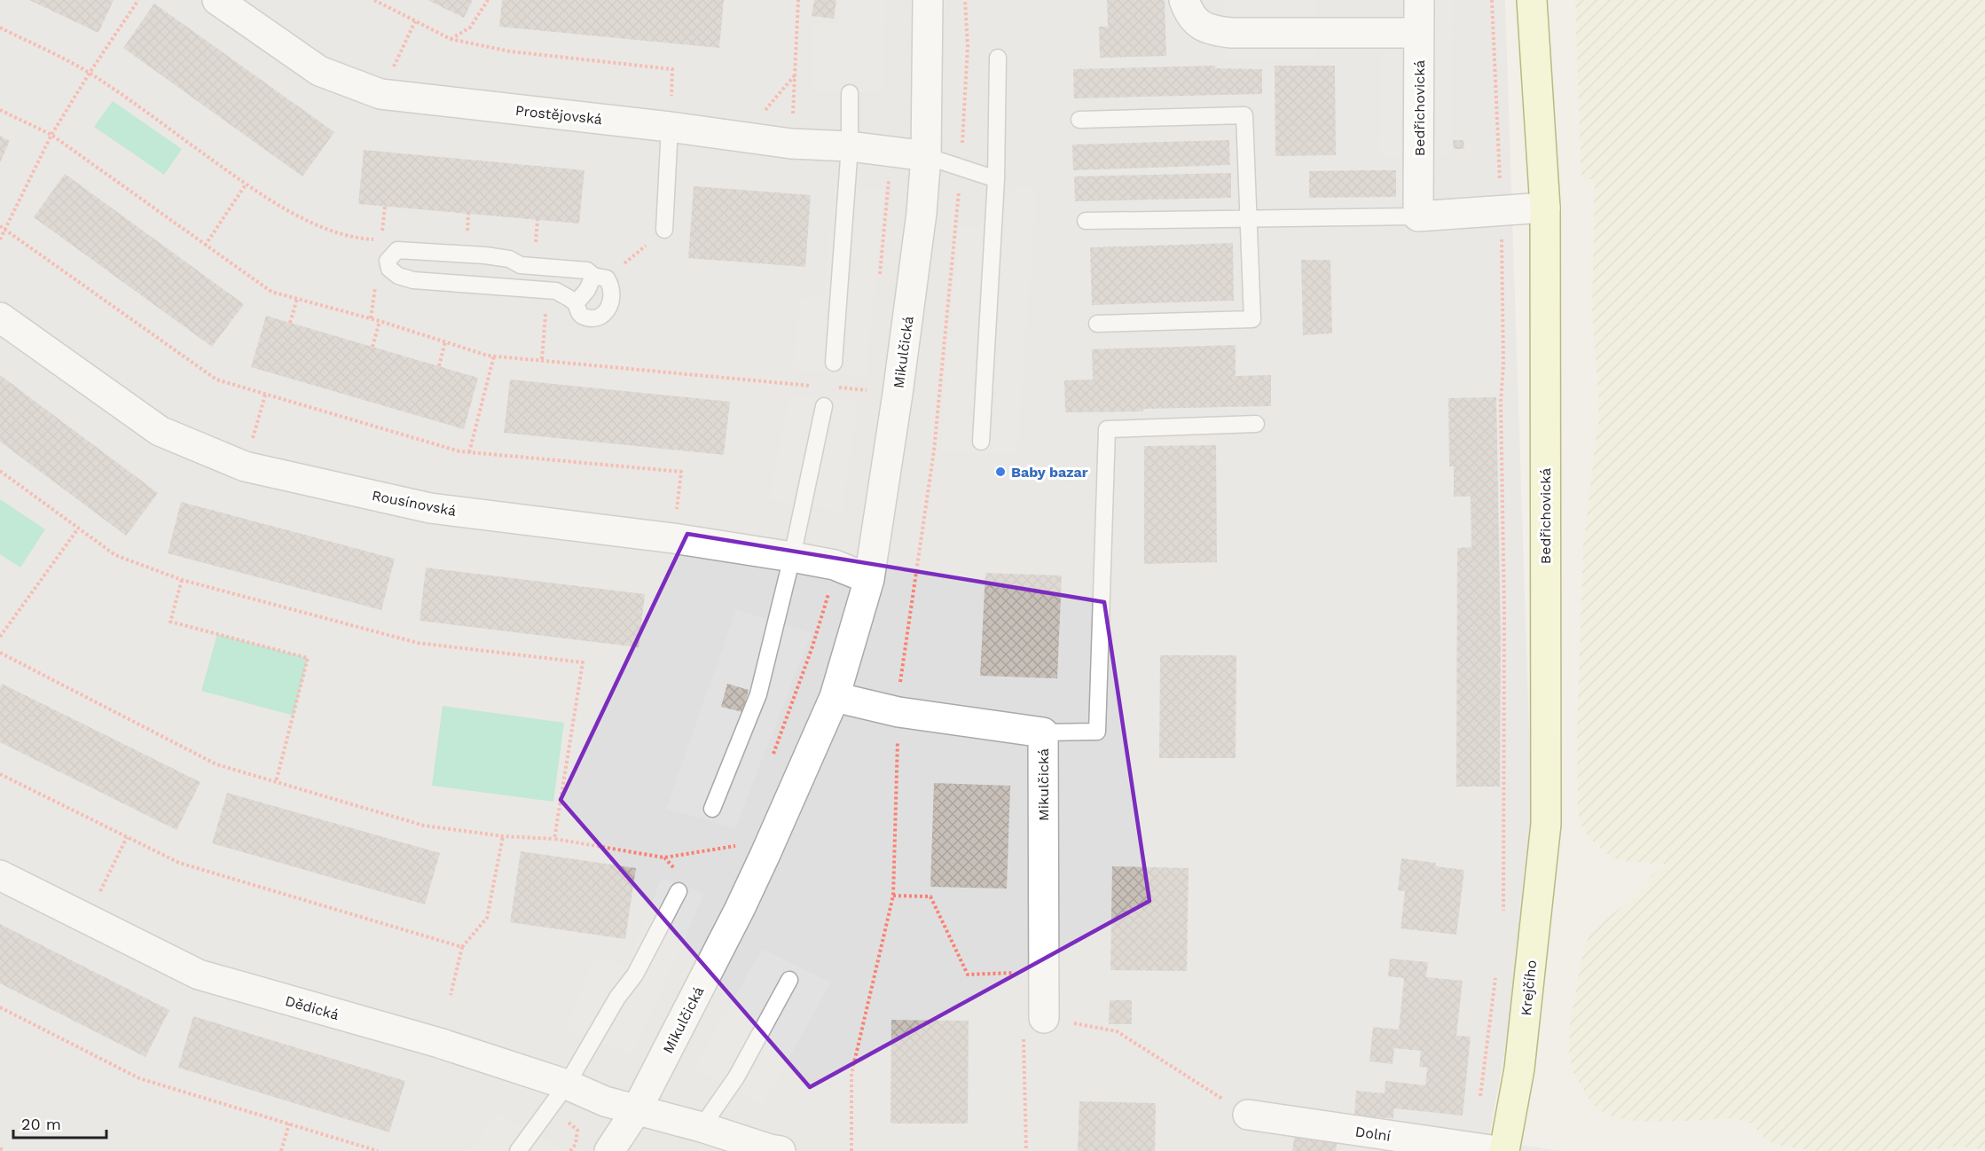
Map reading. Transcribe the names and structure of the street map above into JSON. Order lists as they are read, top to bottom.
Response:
{
  "streets": {
    "street": [
      "Bedřichovická",
      "Prostějovská",
      "Mikulčická",
      "Rousínovská",
      "Krejčího",
      "Dědická",
      "Dolní"
    ]
  },
  "crossings": [
    ["Bedřichovická", "Krejčího"],
    ["Prostějovská", "Mikulčická"],
    ["Mikulčická", "Rousínovská"],
    ["Mikulčická", "Dědická"]
  ],
  "places": ["Baby bazar"],
  "scale_bar": "20 m"
}
